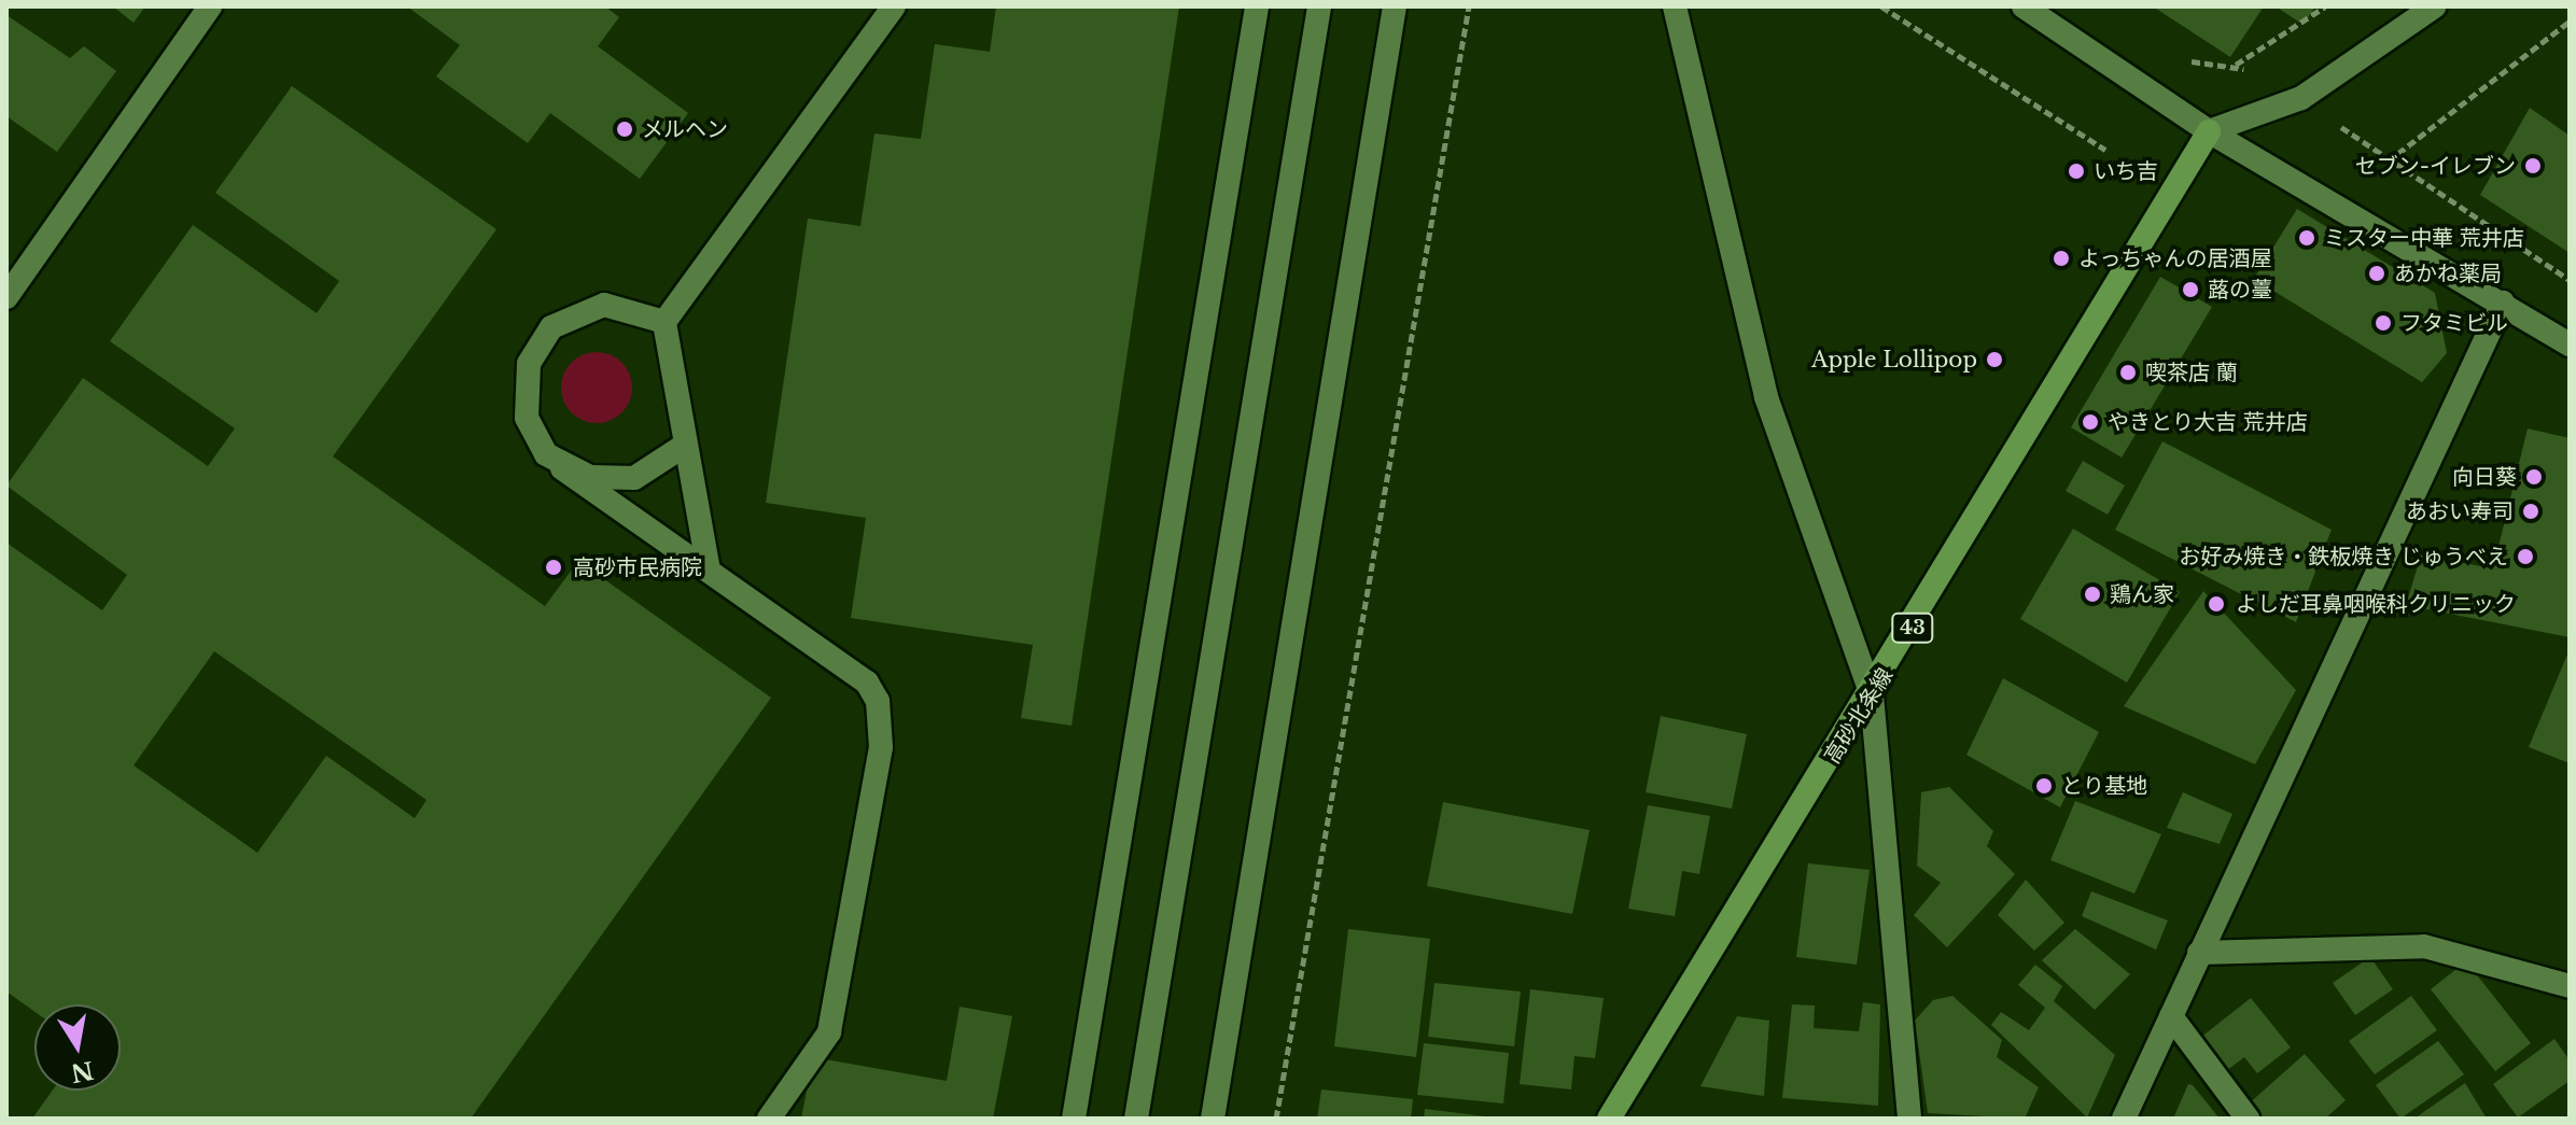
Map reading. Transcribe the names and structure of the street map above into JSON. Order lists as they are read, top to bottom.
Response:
{
  "streets": {
    "main road": ["43", "高砂北条線"]
  },
  "places": [
    "メルヘン",
    "セブン-イレブン",
    "いち吉",
    "ミスター中華 荒井店",
    "よっちゃんの居酒屋",
    "あかね薬局",
    "蕗の薹",
    "フタミビル",
    "Apple Lollipop",
    "喫茶店 蘭",
    "やきとり大吉 荒井店",
    "向日葵",
    "あおい寿司",
    "お好み焼き・鉄板焼き じゅうべえ",
    "高砂市民病院",
    "鶏ん家",
    "よしだ耳鼻咽喉科クリニック",
    "とり基地"
  ],
  "north": "bottom"
}
